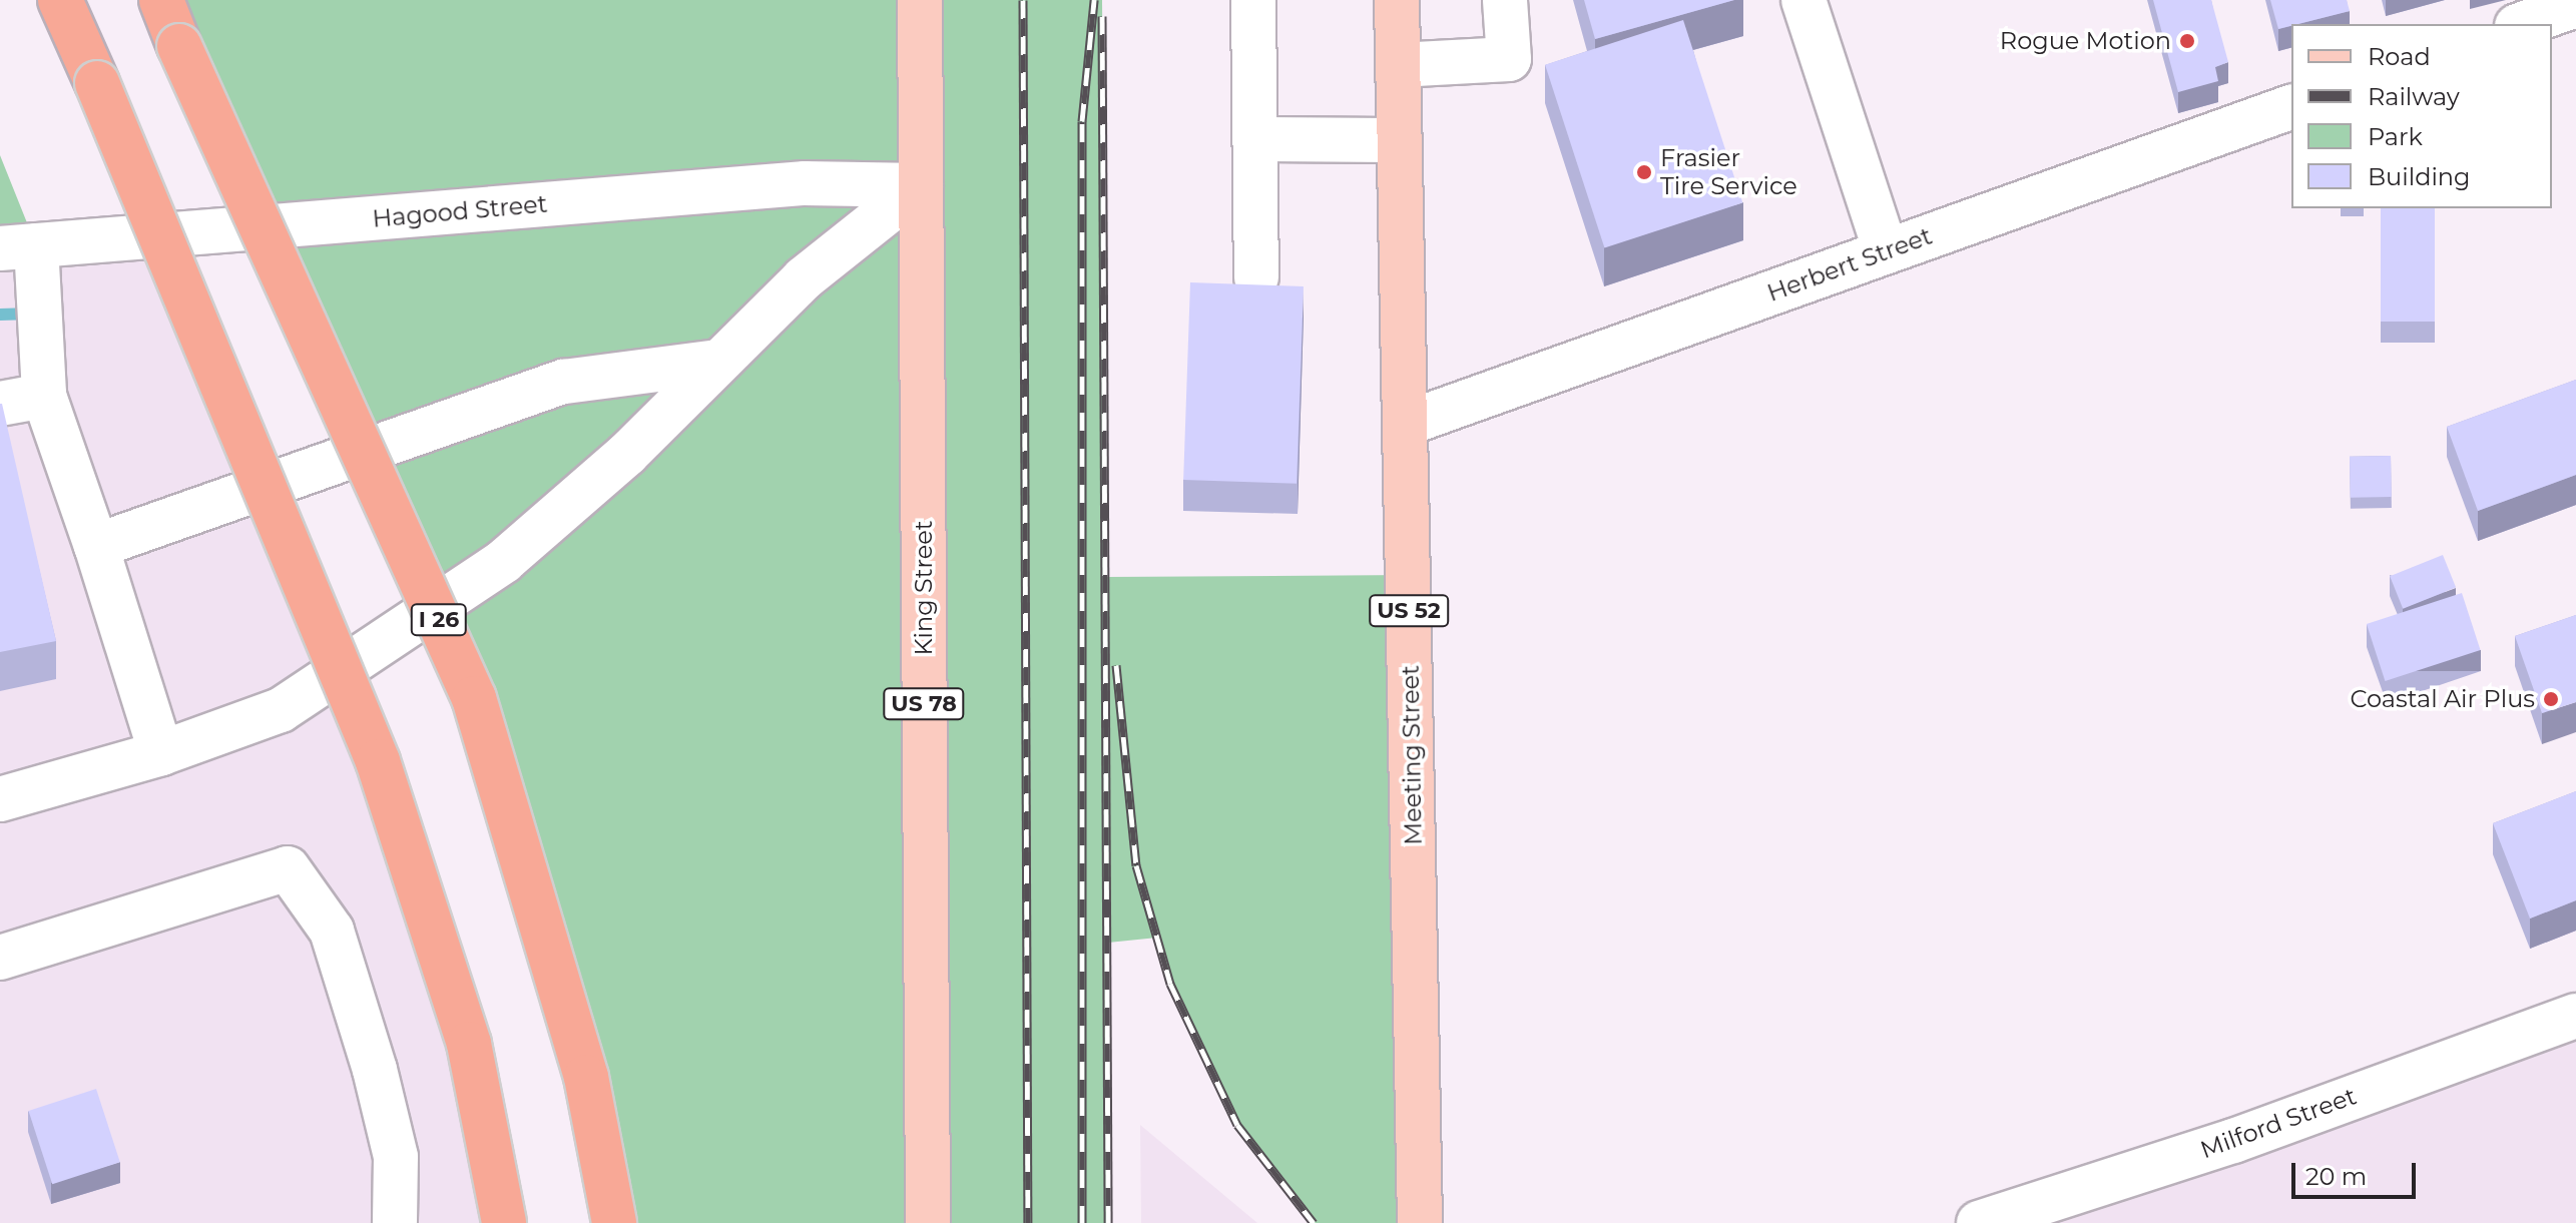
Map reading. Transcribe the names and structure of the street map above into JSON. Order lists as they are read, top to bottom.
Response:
{
  "streets": {
    "highway": ["I 26"],
    "main road": [
      "King Street",
      "US 52",
      "US 78",
      "Meeting Street"
    ],
    "street": ["Hagood Street", "Herbert Street", "Milford Street"]
  },
  "crossings": [
    ["Hagood Street", "King Street"],
    ["Herbert Street", "Meeting Street"]
  ],
  "places": ["Rogue Motion", "Frasier Tire Service", "Coastal Air Plus"],
  "legend": [
    "Road",
    "Railway",
    "Park",
    "Building"
  ],
  "scale_bar": "20 m"
}
